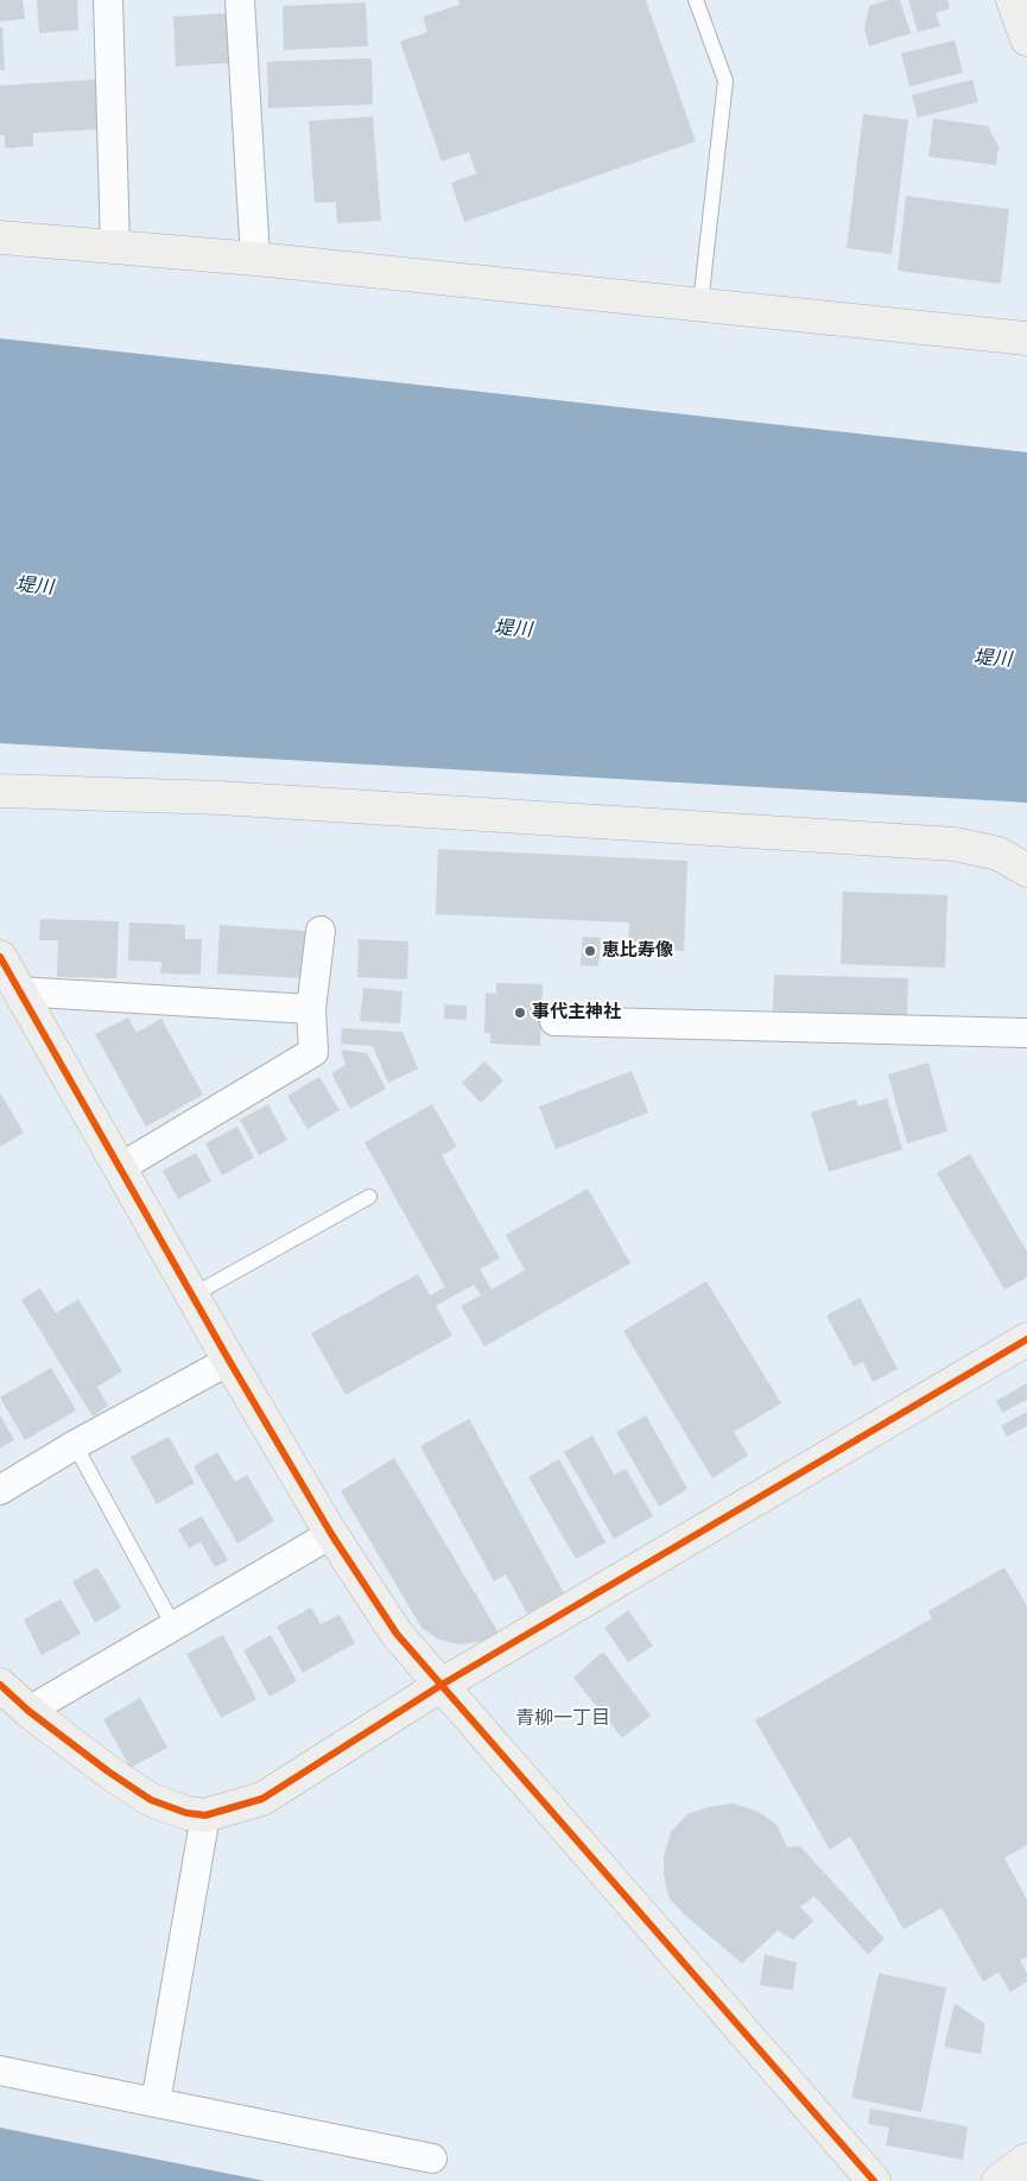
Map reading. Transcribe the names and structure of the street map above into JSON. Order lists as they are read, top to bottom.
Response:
{
  "districts": ["青柳一丁目"],
  "water": ["堤川"],
  "places": ["恵比寿像", "事代主神社"]
}
